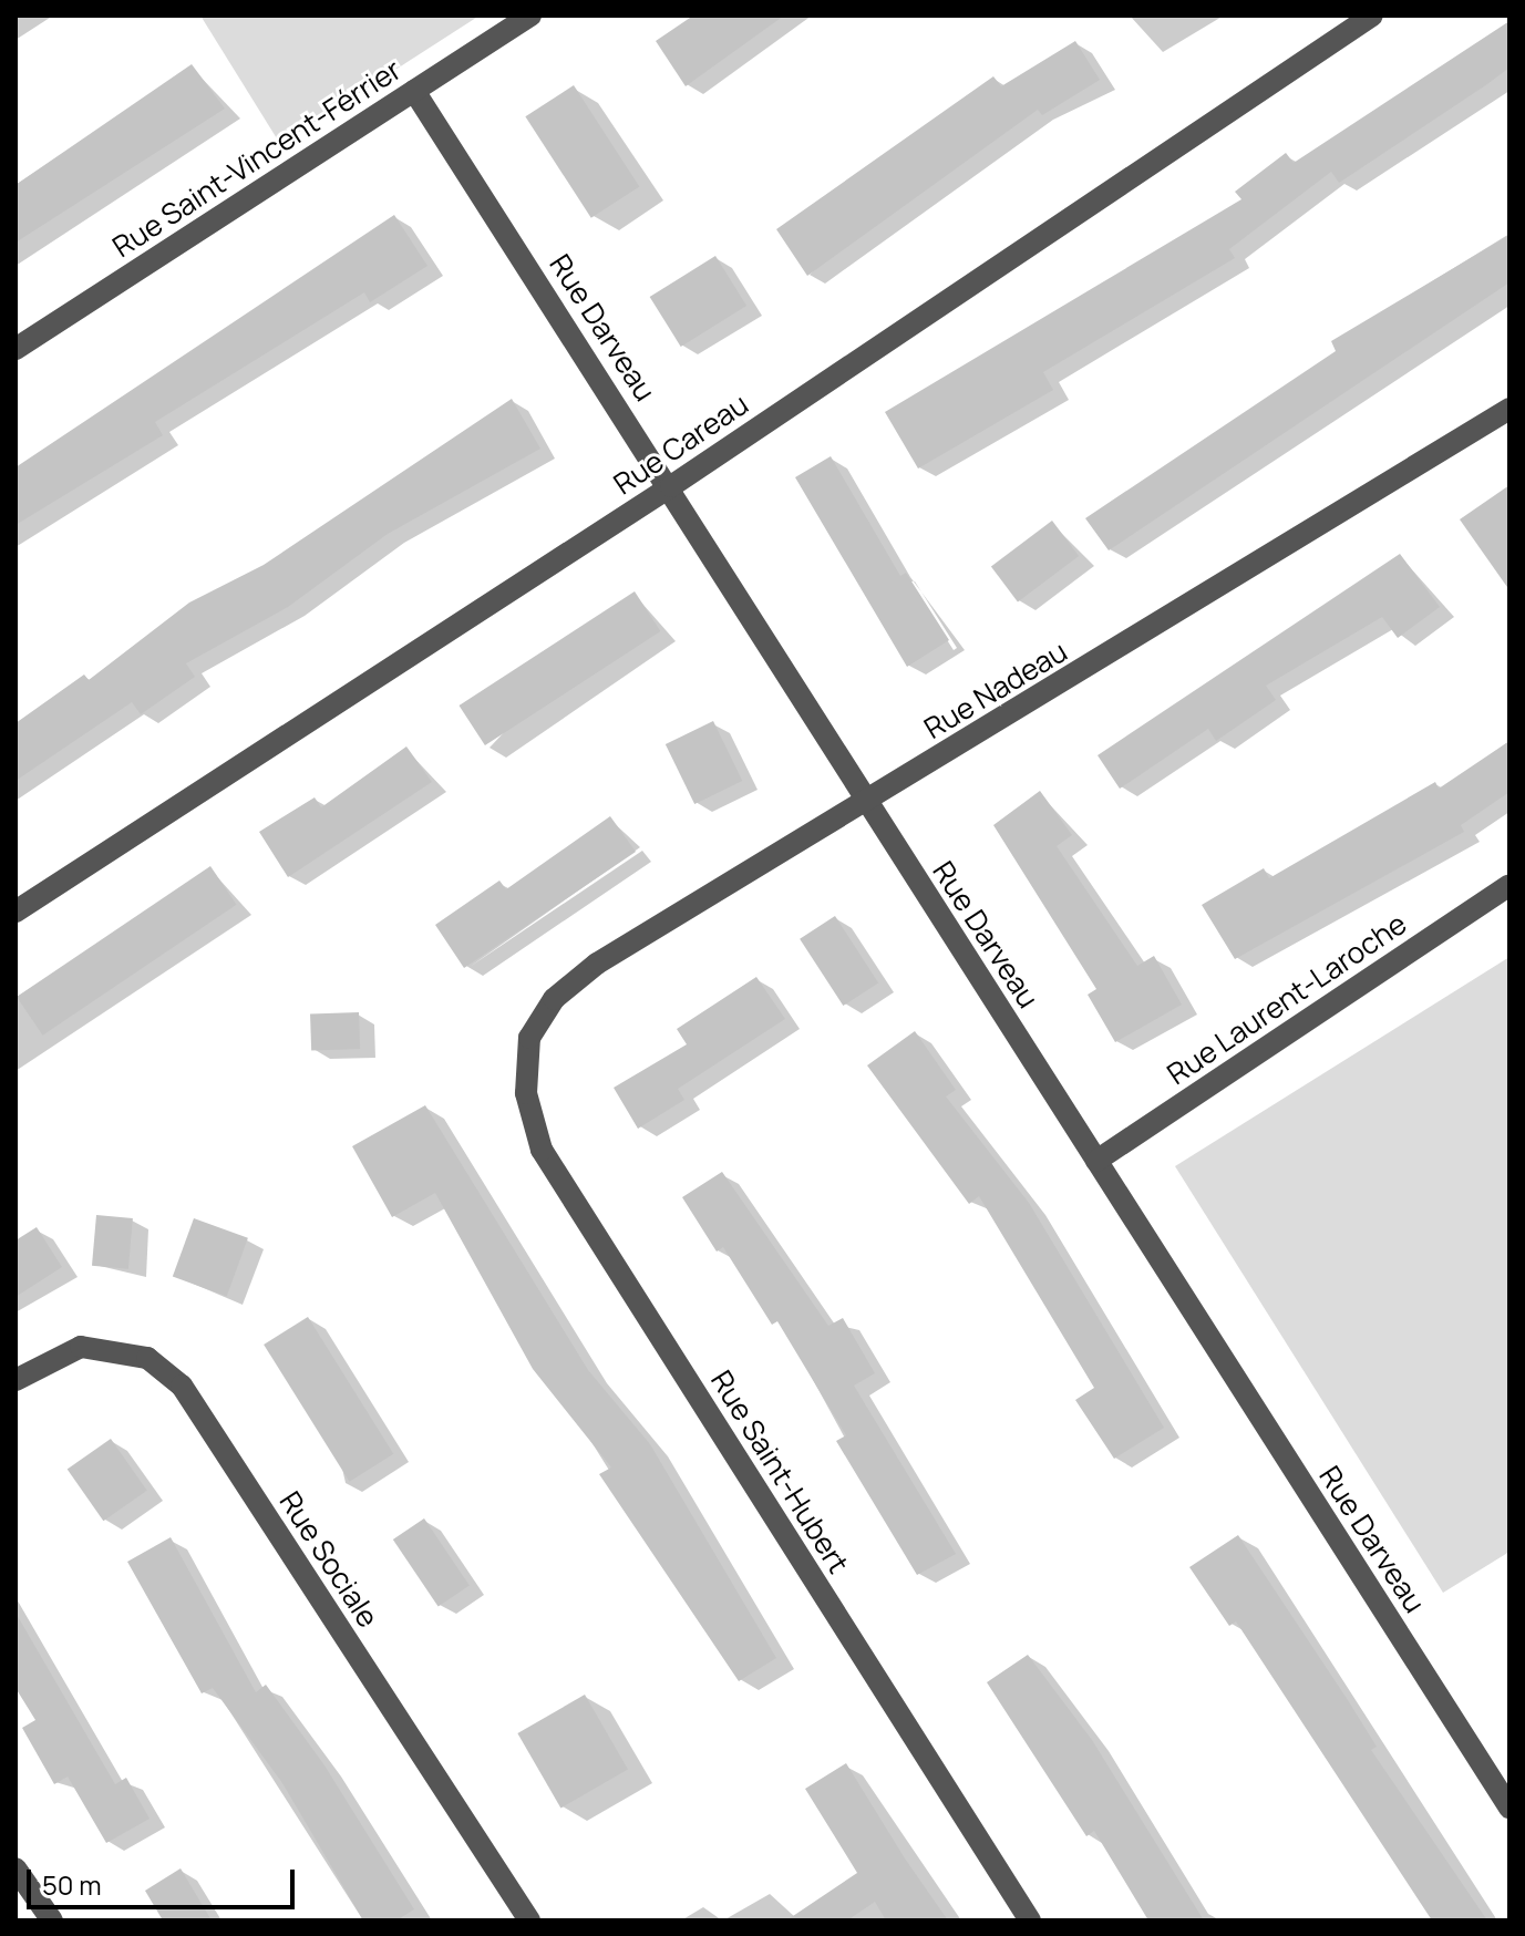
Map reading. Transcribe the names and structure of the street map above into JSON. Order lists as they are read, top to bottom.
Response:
{
  "streets": {
    "street": [
      "Rue Saint-Vincent-Férrier",
      "Rue Darveau",
      "Rue Careau",
      "Rue Nadeau",
      "Rue Laurent-Laroche",
      "Rue Saint-Hubert",
      "Rue Sociale"
    ]
  },
  "crossings": [
    ["Rue Saint-Vincent-Férrier", "Rue Darveau"],
    ["Rue Darveau", "Rue Careau"],
    ["Rue Darveau", "Rue Nadeau"],
    ["Rue Darveau", "Rue Laurent-Laroche"],
    ["Rue Nadeau", "Rue Saint-Hubert"]
  ],
  "scale_bar": "50 m"
}
